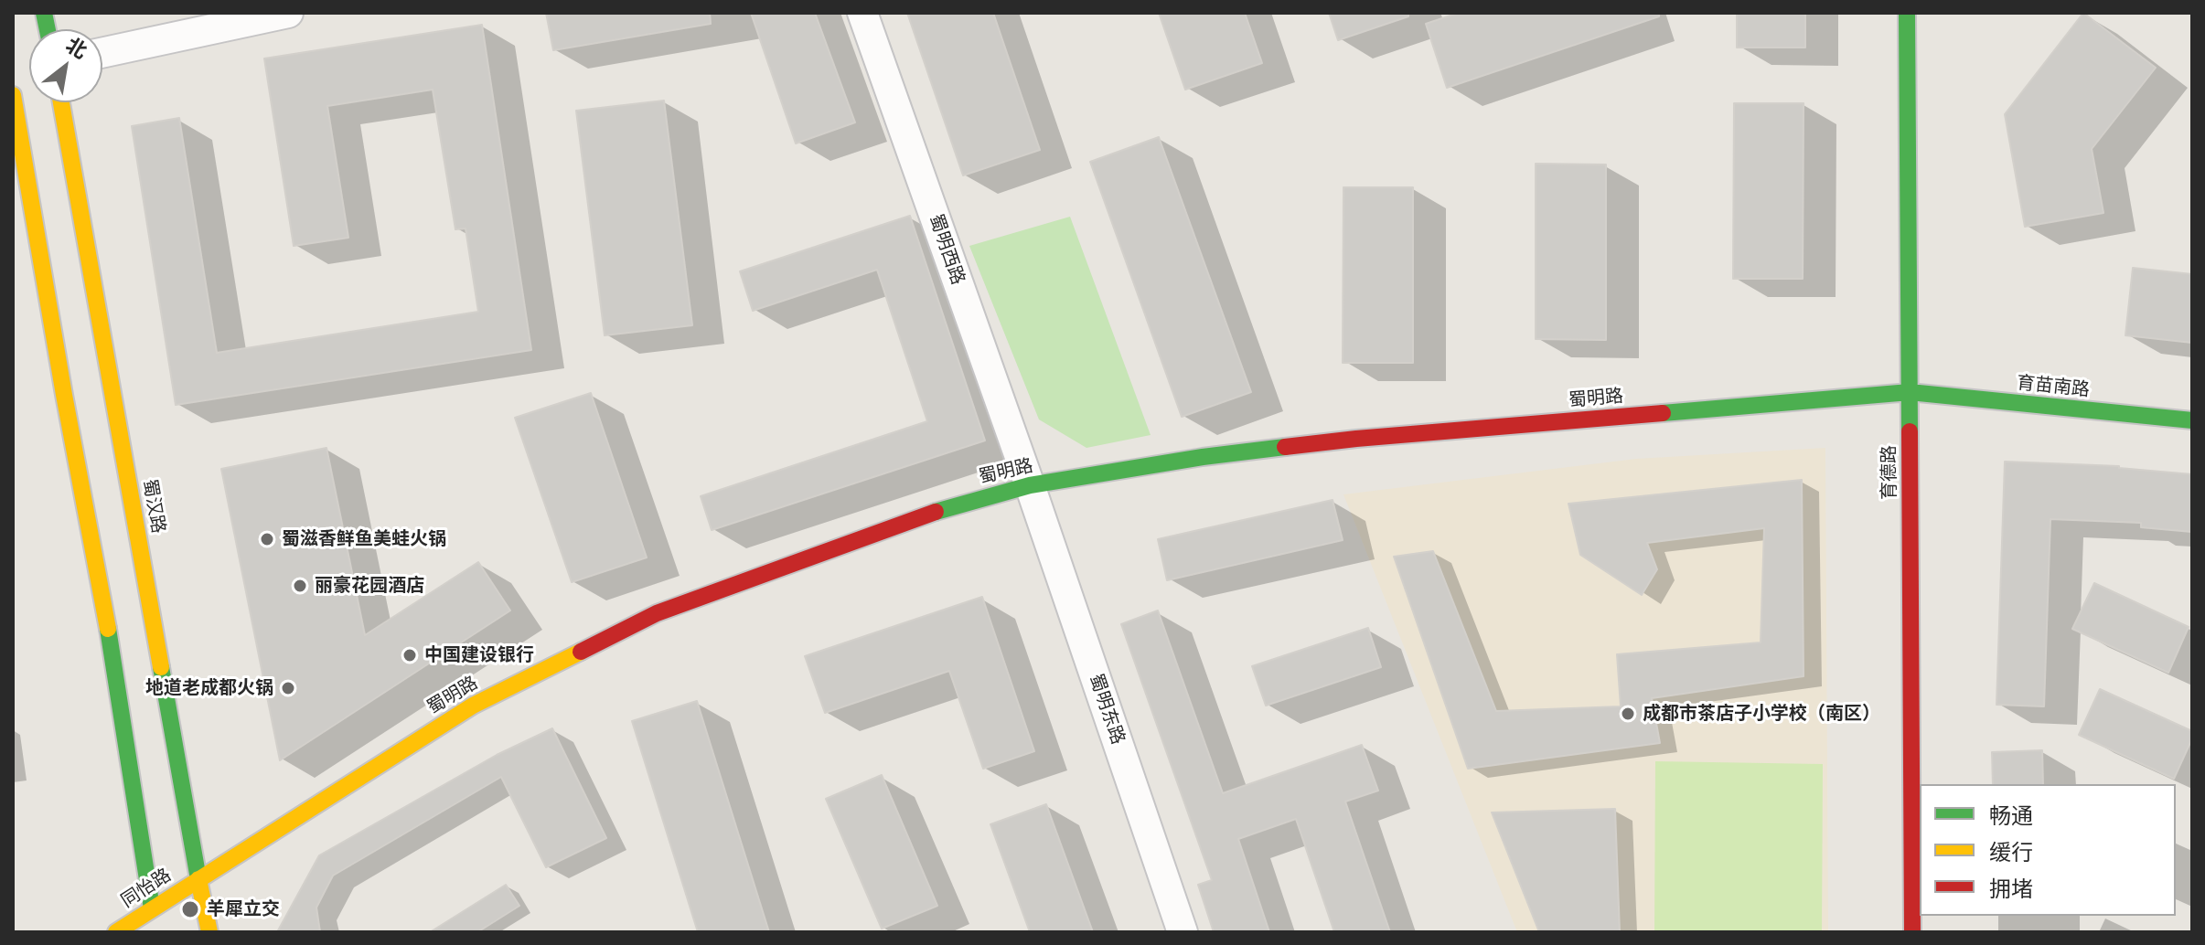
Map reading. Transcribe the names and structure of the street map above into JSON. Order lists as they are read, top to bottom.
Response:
{
  "streets": {
    "main road": [
      "育苗南路",
      "蜀明路",
      "育德路",
      "蜀汉路",
      "同怡路"
    ],
    "street": ["蜀明西路", "蜀明东路"]
  },
  "crossings": [
    ["蜀明西路", "蜀明路"],
    ["蜀明西路", "蜀明东路"],
    ["育苗南路", "蜀明路"],
    ["育苗南路", "育德路"],
    ["蜀明路", "育德路"],
    ["蜀明路", "蜀汉路"],
    ["蜀明路", "蜀明东路"],
    ["蜀明路", "同怡路"],
    ["蜀汉路", "同怡路"]
  ],
  "places": [
    "蜀滋香鲜鱼美蛙火锅",
    "丽豪花园酒店",
    "中国建设银行",
    "地道老成都火锅",
    "成都市茶店子小学校（南区）",
    "羊犀立交"
  ],
  "legend": ["畅通", "缓行", "拥堵"],
  "north": "top right"
}
